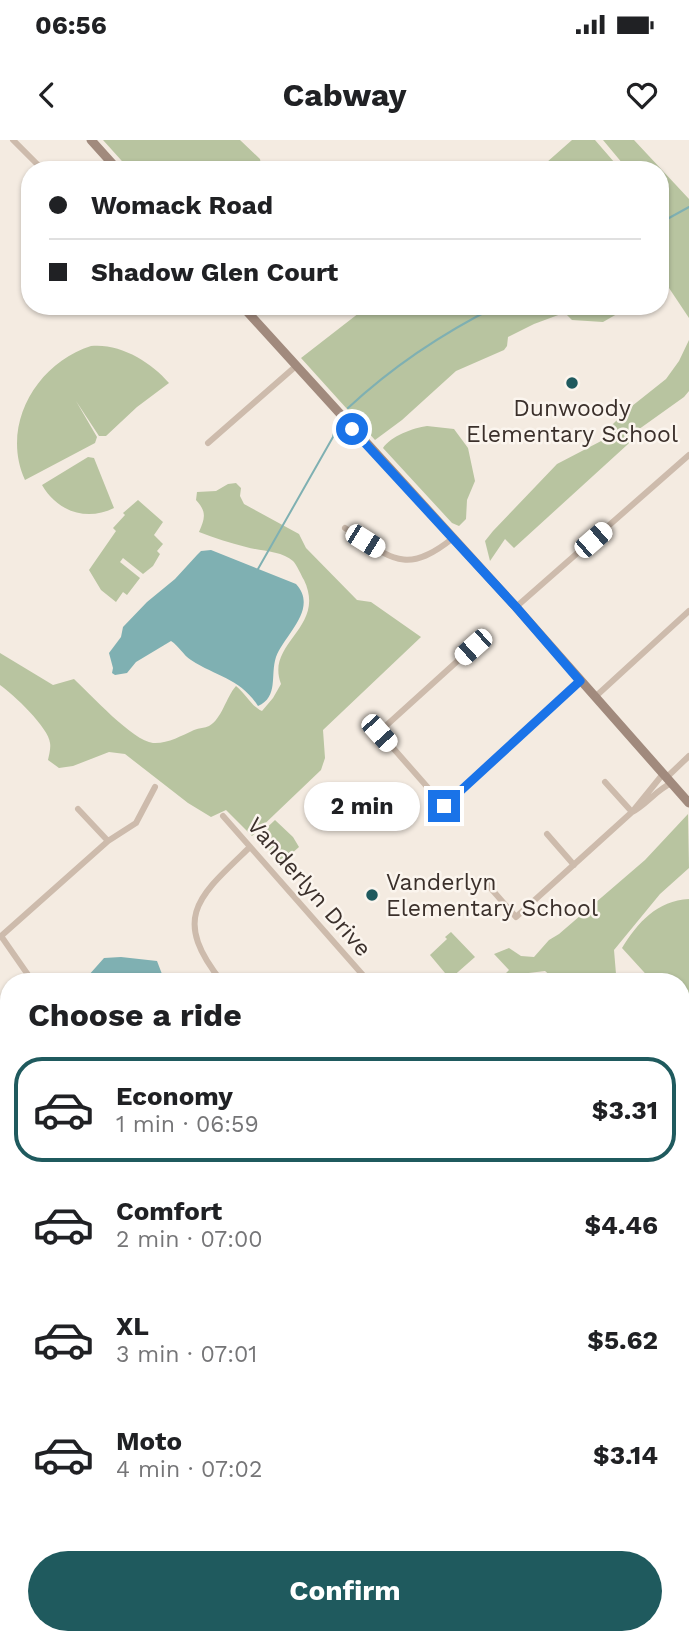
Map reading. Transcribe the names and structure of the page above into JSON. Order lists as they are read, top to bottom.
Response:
{
  "streets": {
    "street": ["Vanderlyn Drive"]
  },
  "places": ["Dunwoody Elementary School", "Vanderlyn Elementary School"],
  "page": {
    "status": "06:56",
    "header": "Cabway",
    "banner": ["Womack Road", "Shadow Glen Court"],
    "bubble": "2 min",
    "heading": "Choose a ride",
    "list": [
      {
        "name": "Economy",
        "note": "1 min · 06:59",
        "value": "$3.31"
      },
      {
        "name": "Comfort",
        "note": "2 min · 07:00",
        "value": "$4.46"
      },
      {
        "name": "XL",
        "note": "3 min · 07:01",
        "value": "$5.62"
      },
      {
        "name": "Moto",
        "note": "4 min · 07:02",
        "value": "$3.14"
      }
    ],
    "buttons": "Confirm"
  }
}
